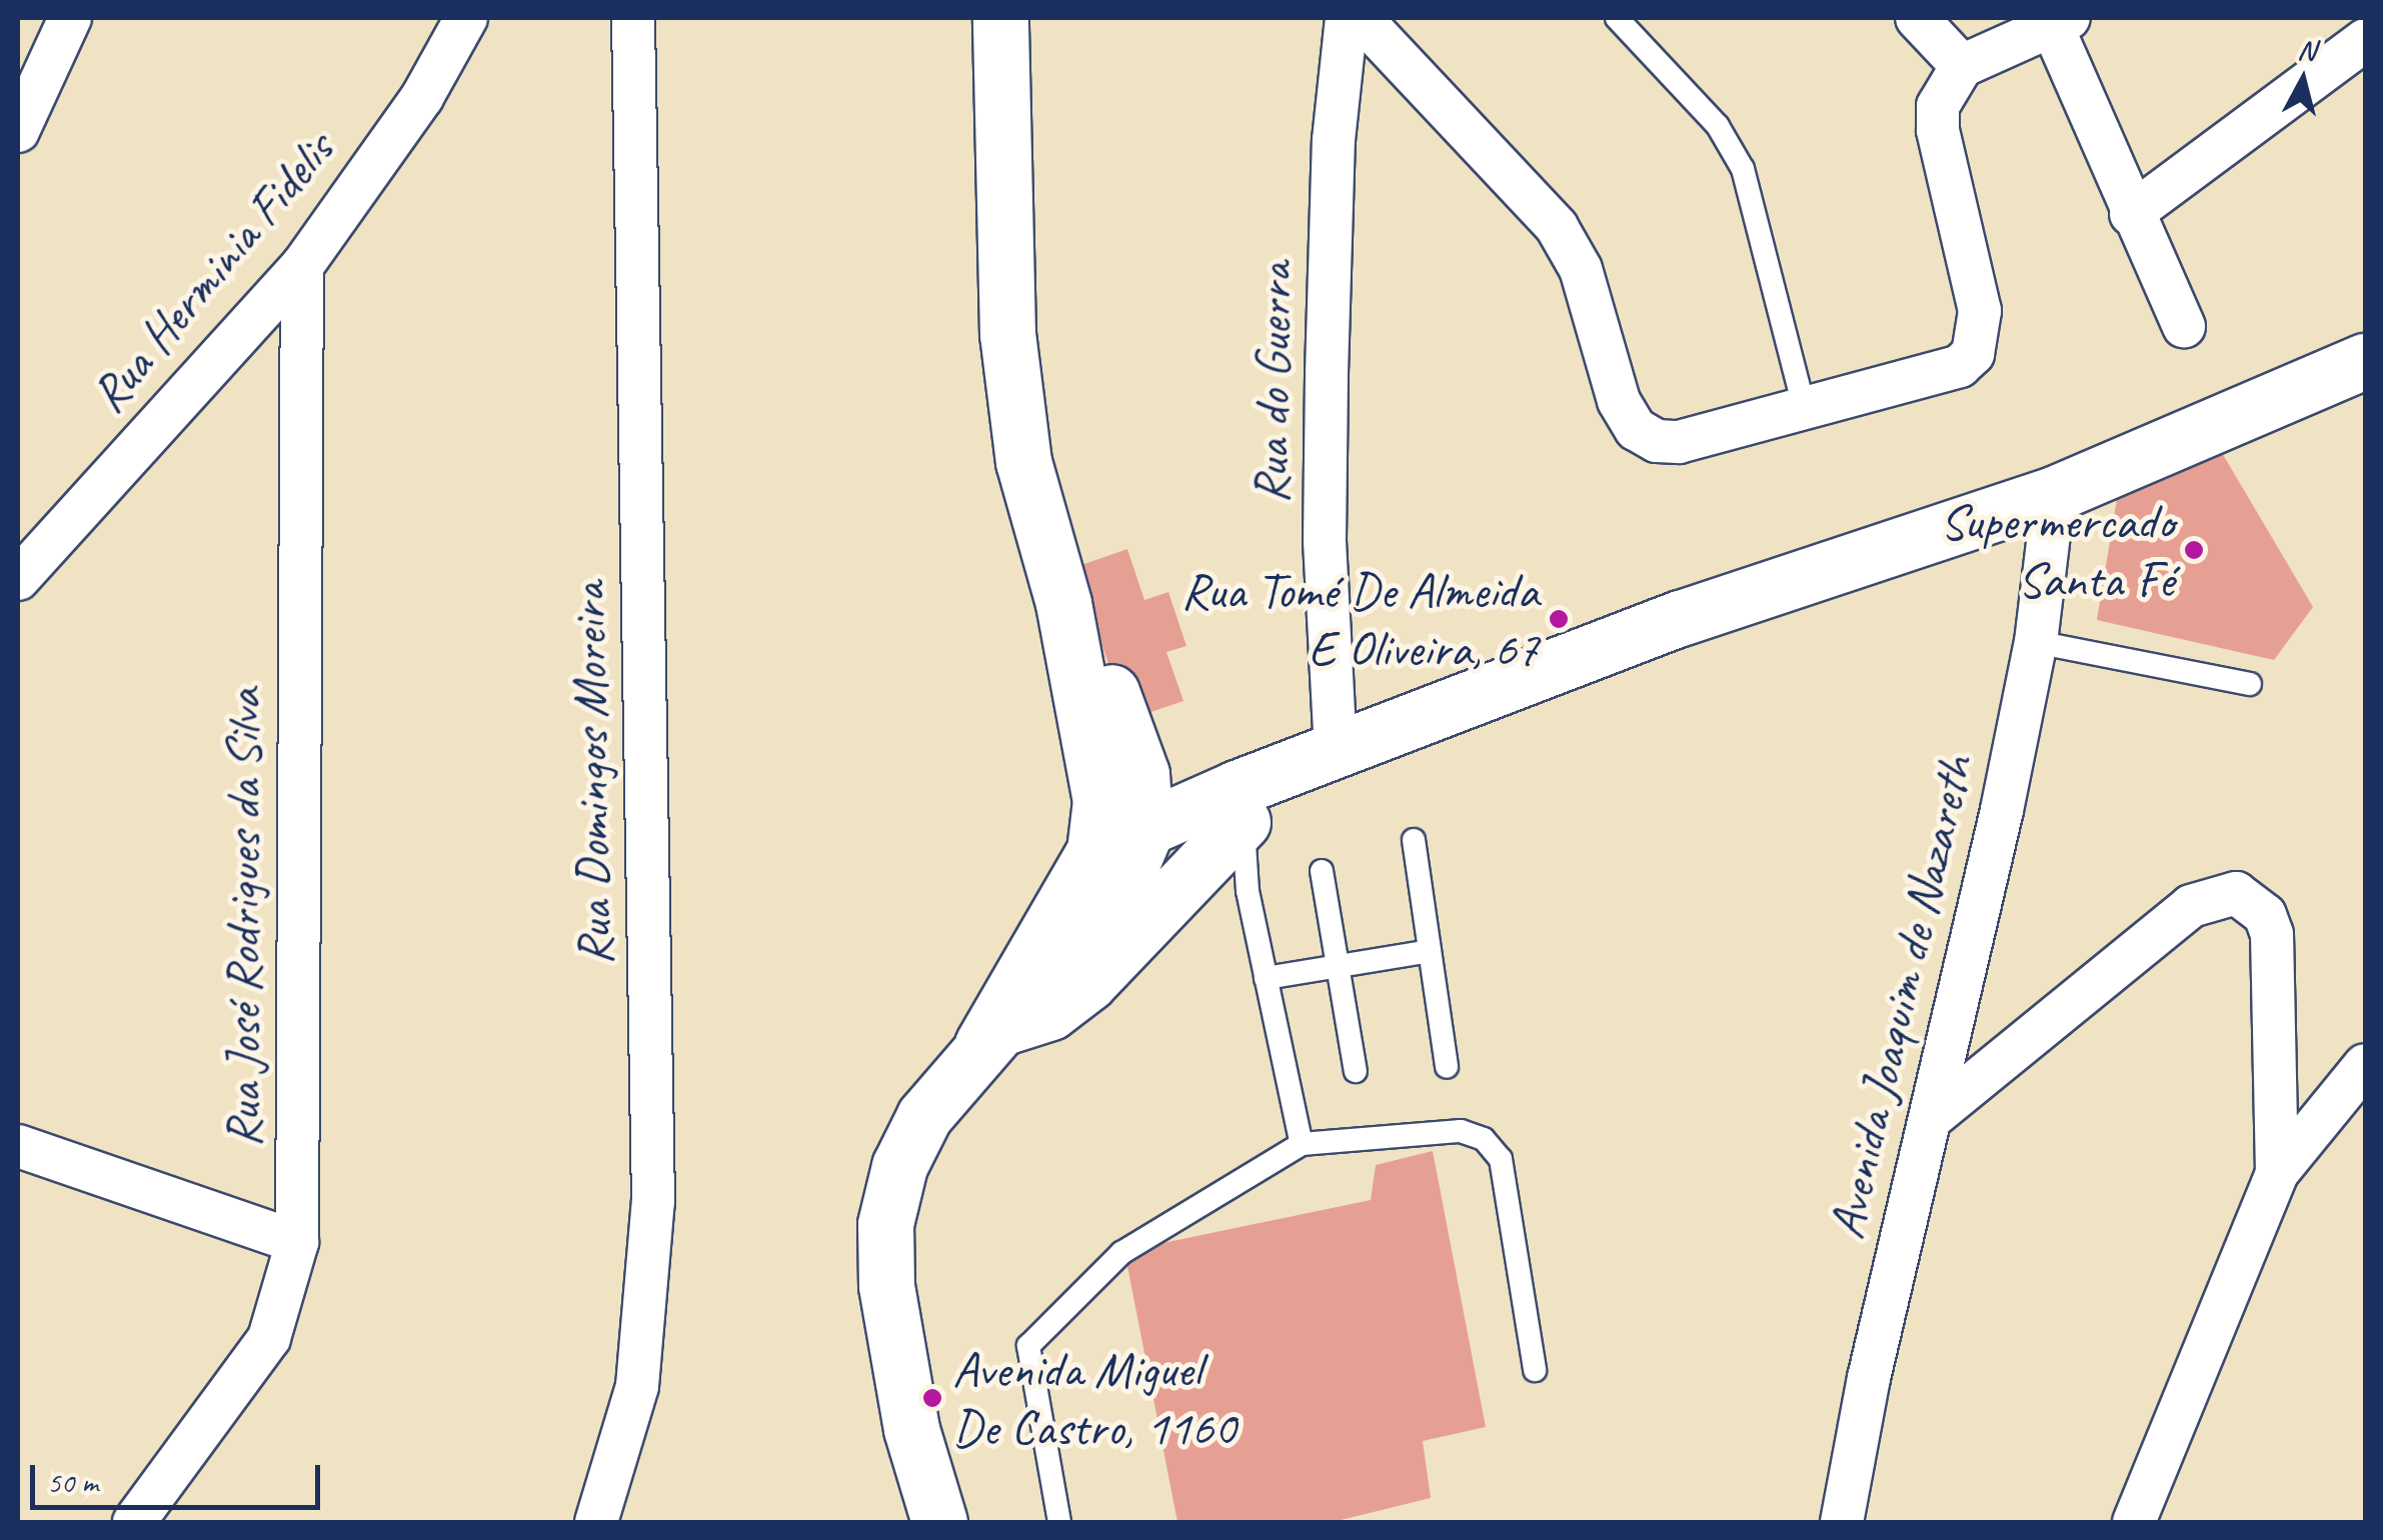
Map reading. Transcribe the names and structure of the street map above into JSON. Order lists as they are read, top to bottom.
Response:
{
  "streets": {
    "street": [
      "Rua Herminia Fidelis",
      "Rua do Guerra",
      "Rua Domingos Moreira",
      "Rua José Rodrigues da Silva",
      "Avenida Joaquim de Nazareth"
    ]
  },
  "crossings": [
    ["Rua Herminia Fidelis", "Rua José Rodrigues da Silva"]
  ],
  "places": ["Supermercado Santa Fé", "Rua Tomé De Almeida E Oliveira, 67", "Avenida Miguel De Castro, 1160"],
  "scale_bar": "50 m",
  "north": "top"
}
